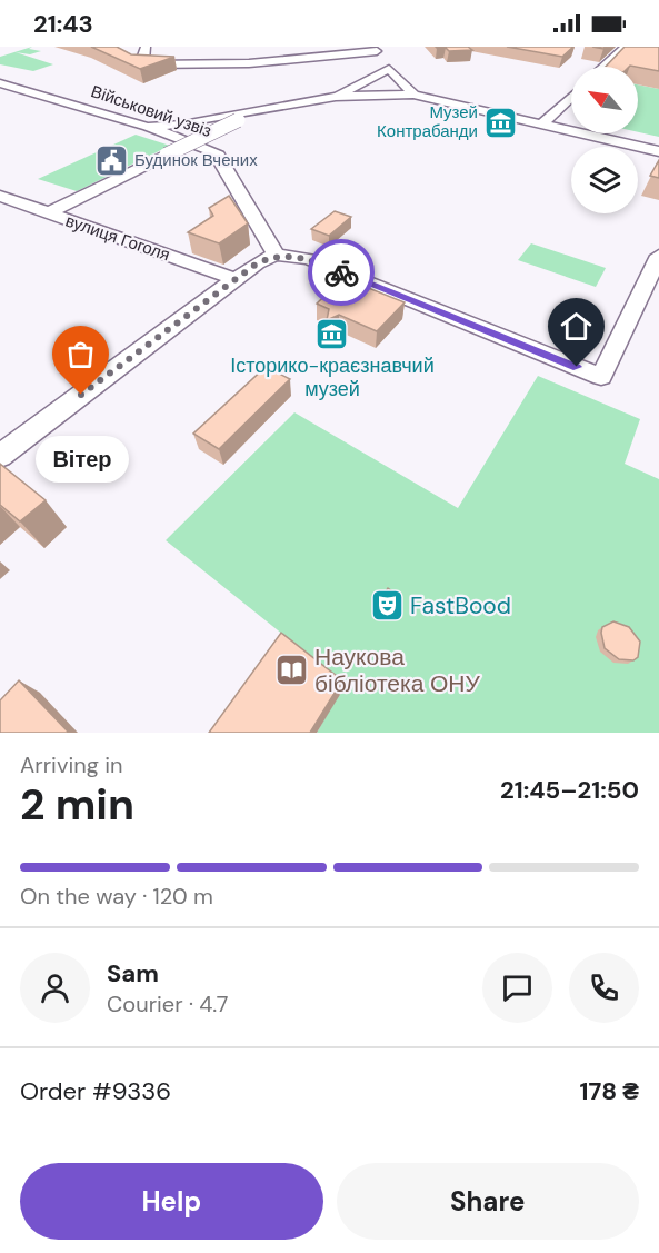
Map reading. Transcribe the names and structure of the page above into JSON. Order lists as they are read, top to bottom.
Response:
{
  "streets": {
    "street": ["Військовий узвіз", "вулиця Гоголя"]
  },
  "places": {
    "museum": ["Музей Контрабанди", "Історико-краєзнавчий музей"],
    "public building": ["Будинок Вчених"],
    "other": ["Вітер"],
    "theatre": ["FastBood"],
    "library": ["Наукова бібліотека ОНУ"]
  },
  "north": "top left",
  "page": {
    "status": "21:43",
    "bubble": "Вітер",
    "heading": ["2 min", "Arriving in", "21:45–21:50"],
    "panel": [
      "Sam",
      "Courier · 4.7",
      "Order #9336",
      "178 ₴"
    ],
    "bar": "On the way · 120 m",
    "buttons": ["Help", "Share"]
  }
}
